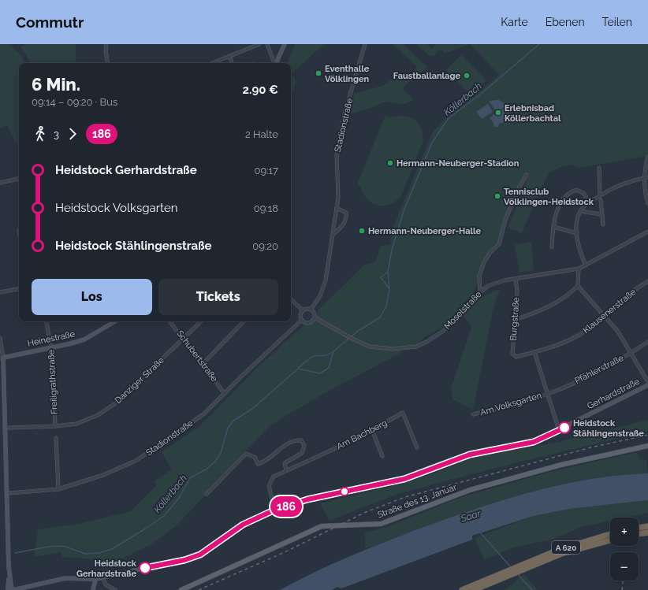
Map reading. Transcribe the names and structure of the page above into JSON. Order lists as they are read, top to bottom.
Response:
{
  "streets": {
    "highway": ["A 620"],
    "main road": ["Straße des 13. Januar"],
    "street": [
      "Stadionstraße",
      "Moselstraße",
      "Klausenerstraße",
      "Burgstraße",
      "Heinestraße",
      "Schubertstraße",
      "Pfählerstraße",
      "Danziger Straße",
      "Freiligrathstraße",
      "Gerhardstraße",
      "Am Volksgarten",
      "Am Bachberg"
    ]
  },
  "crossings": [
    ["Stadionstraße", "Moselstraße"],
    ["Stadionstraße", "Schubertstraße"],
    ["Moselstraße", "Burgstraße"],
    ["Klausenerstraße", "Burgstraße"],
    ["Heinestraße", "Freiligrathstraße"],
    ["Schubertstraße", "Danziger Straße"],
    ["Pfählerstraße", "Am Volksgarten"],
    ["Danziger Straße", "Freiligrathstraße"],
    ["Gerhardstraße", "Am Bachberg"]
  ],
  "water": ["Köllerbach", "Saar"],
  "places": [
    "Eventhalle Völklingen",
    "Faustballanlage",
    "Erlebnisbad Köllerbachtal",
    "Hermann-Neuberger-Stadion",
    "Tennisclub Völklingen-Heidstock",
    "Hermann-Neuberger-Halle",
    "Heidstock Stählingenstraße",
    "Heidstock Gerhardstraße"
  ],
  "lines": ["bus line 186"],
  "page": {
    "header": "Commutr",
    "nav": ["Karte", "Ebenen", "Teilen"],
    "on_map": "186",
    "heading": ["6 Min.", "09:14 – 09:20 · Bus", "2.90 €"],
    "legs": ["3", "186", "2 Halte"],
    "list": [
      {
        "name": "Heidstock Gerhardstraße",
        "value": "09:17"
      },
      {
        "name": "Heidstock Volksgarten",
        "value": "09:18"
      },
      {
        "name": "Heidstock Stählingenstraße",
        "value": "09:20"
      }
    ],
    "buttons": ["Los", "Tickets"],
    "map_buttons": ["+", "−"]
  }
}
